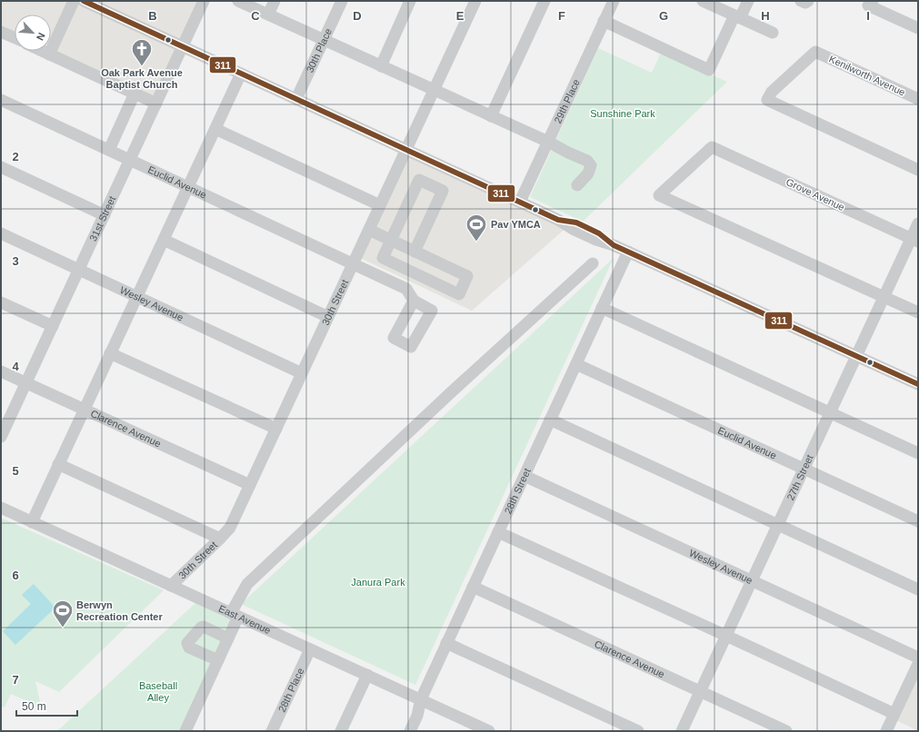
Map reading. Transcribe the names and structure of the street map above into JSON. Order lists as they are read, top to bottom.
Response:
{
  "streets": {
    "street": [
      "30th Place",
      "Kenilworth Avenue",
      "29th Place",
      "Euclid Avenue",
      "Grove Avenue",
      "31st Street",
      "30th Street",
      "Wesley Avenue",
      "Clarence Avenue",
      "27th Street",
      "28th Street",
      "East Avenue",
      "28th Place"
    ]
  },
  "crossings": [
    ["Euclid Avenue", "31st Street"],
    ["Euclid Avenue", "30th Street"],
    ["Euclid Avenue", "27th Street"],
    ["Euclid Avenue", "28th Street"],
    ["Grove Avenue", "27th Street"],
    ["31st Street", "Wesley Avenue"],
    ["31st Street", "Clarence Avenue"],
    ["30th Street", "Wesley Avenue"],
    ["30th Street", "Clarence Avenue"],
    ["30th Street", "East Avenue"],
    ["Wesley Avenue", "27th Street"],
    ["Wesley Avenue", "28th Street"],
    ["Clarence Avenue", "27th Street"],
    ["Clarence Avenue", "28th Street"],
    ["28th Street", "East Avenue"],
    ["East Avenue", "28th Place"]
  ],
  "parks": ["Sunshine Park", "Janura Park", "Baseball Alley"],
  "places": {
    "church": ["Oak Park Avenue Baptist Church"],
    "sports": ["Pav YMCA", "Berwyn Recreation Center"]
  },
  "lines": ["transit line 311"],
  "scale_bar": "50 m",
  "north": "bottom right",
  "grid": {
    "columns": [
      "B",
      "C",
      "D",
      "E",
      "F",
      "G",
      "H",
      "I"
    ],
    "rows": [
      "2",
      "3",
      "4",
      "5",
      "6",
      "7"
    ]
  }
}
